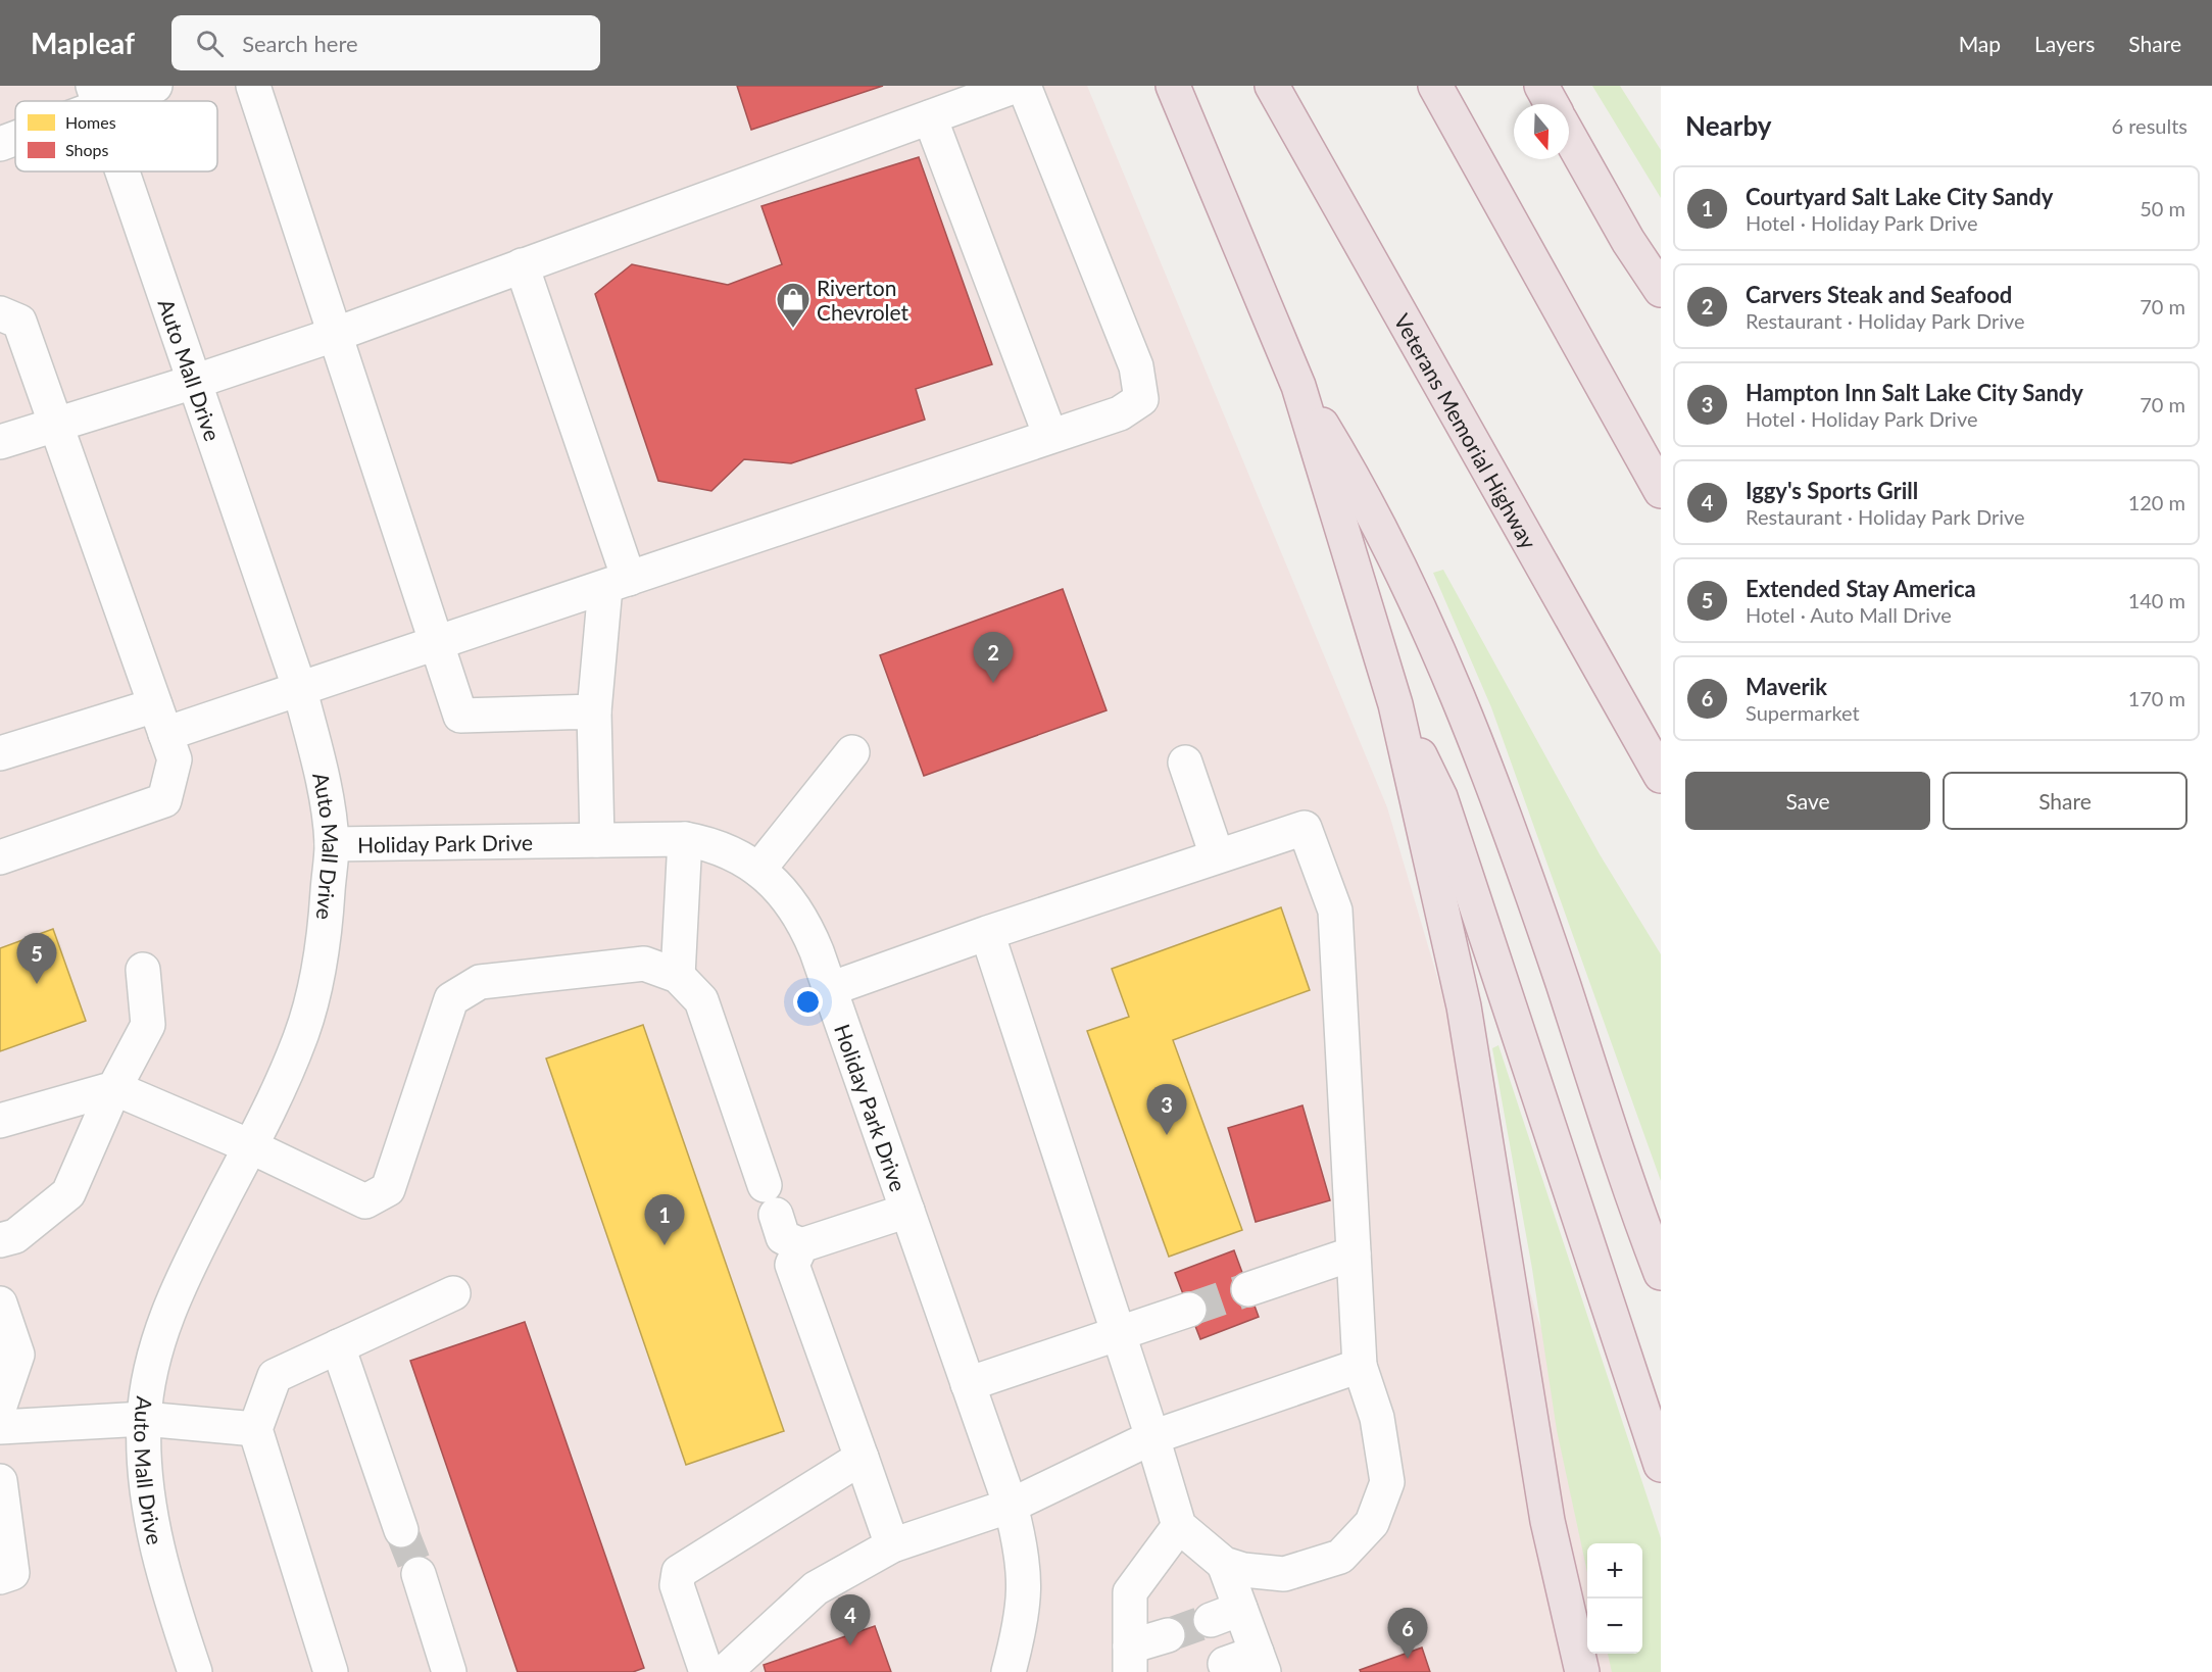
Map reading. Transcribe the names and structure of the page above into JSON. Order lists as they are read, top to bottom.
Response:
{
  "streets": {
    "highway": ["Veterans Memorial Highway"],
    "street": ["Auto Mall Drive", "Holiday Park Drive"]
  },
  "crossings": [
    ["Auto Mall Drive", "Holiday Park Drive"]
  ],
  "places": {
    "shop": ["Riverton Chevrolet"]
  },
  "legend": ["Homes", "Shops"],
  "north": "bottom",
  "page": {
    "header": "Mapleaf",
    "search": "Search here",
    "nav": ["Map", "Layers", "Share"],
    "heading": ["Nearby", "6 results"],
    "list": [
      {
        "mark": "1",
        "name": "Courtyard Salt Lake City Sandy",
        "note": "Hotel · Holiday Park Drive",
        "value": "50 m"
      },
      {
        "mark": "2",
        "name": "Carvers Steak and Seafood",
        "note": "Restaurant · Holiday Park Drive",
        "value": "70 m"
      },
      {
        "mark": "3",
        "name": "Hampton Inn Salt Lake City Sandy",
        "note": "Hotel · Holiday Park Drive",
        "value": "70 m"
      },
      {
        "mark": "4",
        "name": "Iggy's Sports Grill",
        "note": "Restaurant · Holiday Park Drive",
        "value": "120 m"
      },
      {
        "mark": "5",
        "name": "Extended Stay America",
        "note": "Hotel · Auto Mall Drive",
        "value": "140 m"
      },
      {
        "mark": "6",
        "name": "Maverik",
        "note": "Supermarket",
        "value": "170 m"
      }
    ],
    "pins": [
      "2",
      "5",
      "3",
      "1",
      "4",
      "6"
    ],
    "buttons": ["Save", "Share"],
    "map_buttons": ["+", "−"]
  }
}
